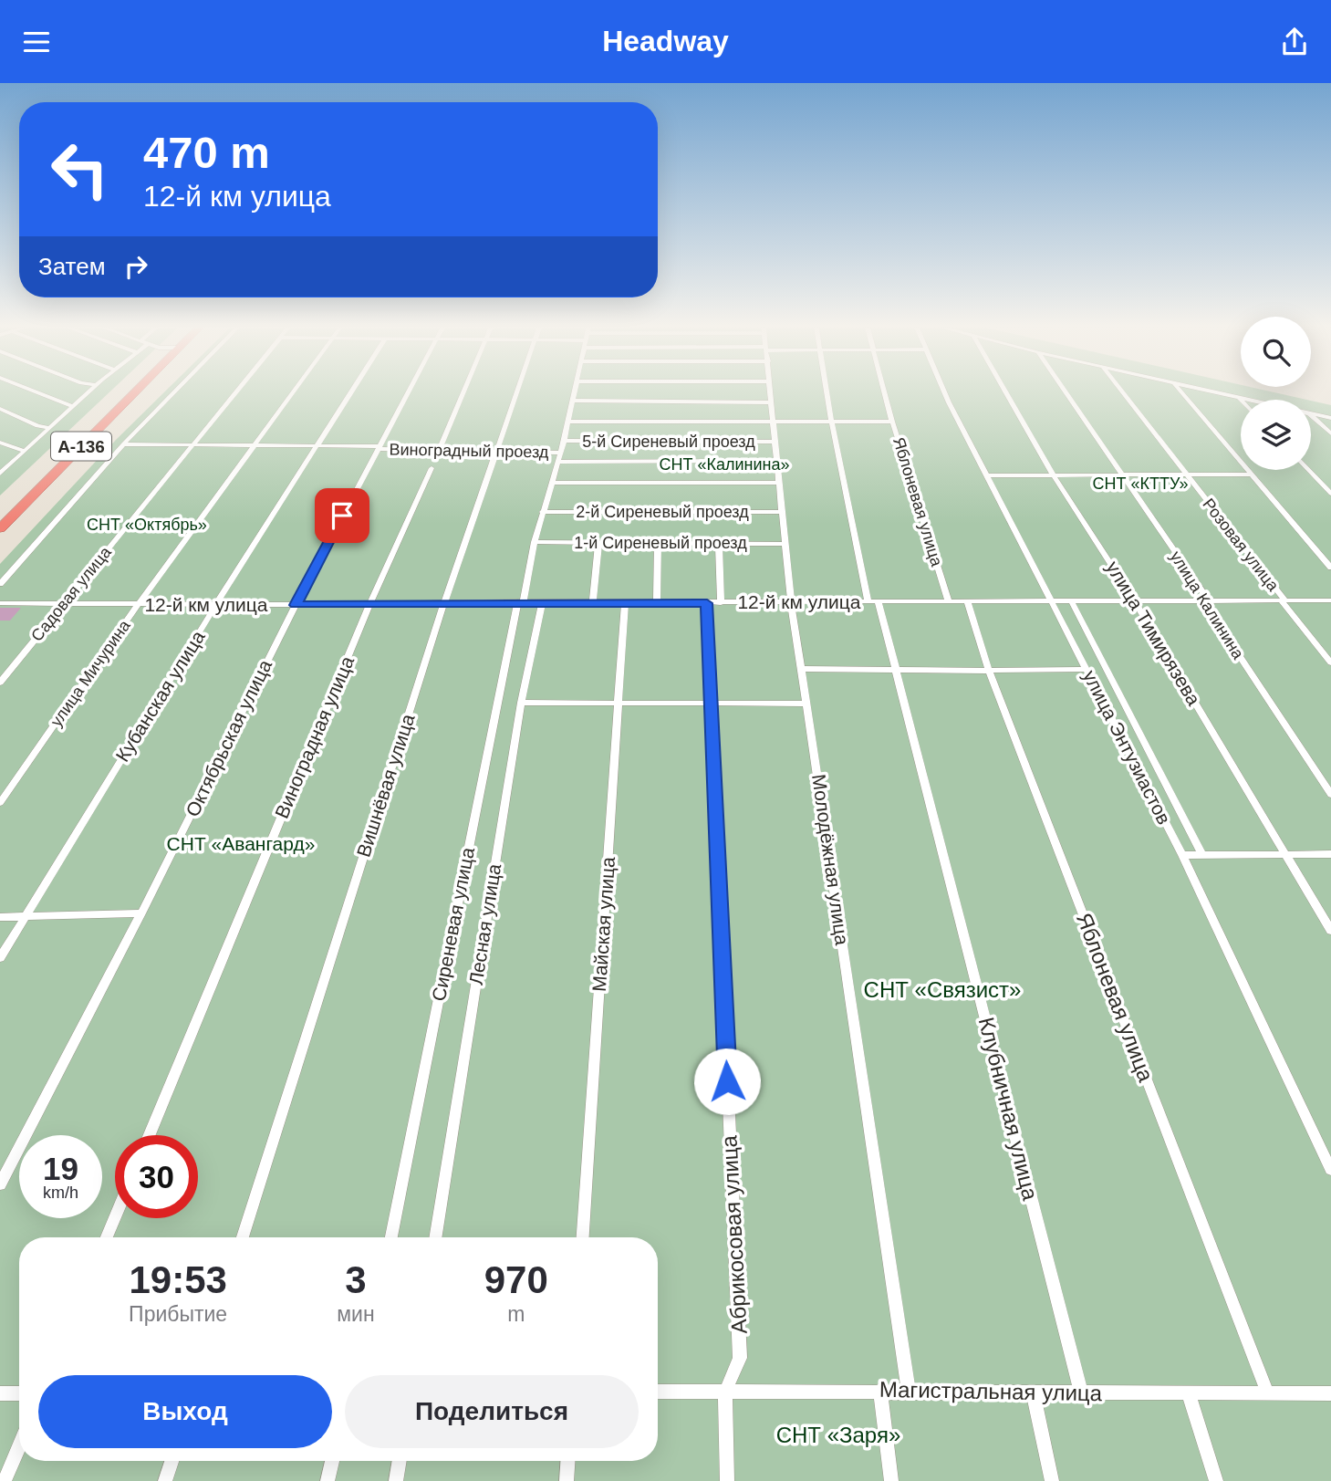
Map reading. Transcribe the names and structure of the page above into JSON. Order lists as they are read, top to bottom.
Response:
{
  "streets": {
    "highway": ["А-136"],
    "street": [
      "5-й Сиреневый проезд",
      "Виноградный проезд",
      "Яблоневая улица",
      "2-й Сиреневый проезд",
      "1-й Сиреневый проезд",
      "Розовая улица",
      "Садовая улица",
      "12-й км улица",
      "улица Калинина",
      "улица Тимирязева",
      "улица Мичурина",
      "Кубанская улица",
      "Виноградная улица",
      "Октябрьская улица",
      "улица Энтузиастов",
      "Вишнёвая улица",
      "Молодёжная улица",
      "Сиреневая улица",
      "Лесная улица",
      "Майская улица",
      "Клубничная улица",
      "Абрикосовая улица",
      "Магистральная улица"
    ]
  },
  "crossings": [
    ["5-й Сиреневый проезд", "Молодёжная улица"],
    ["Виноградный проезд", "Садовая улица"],
    ["Виноградный проезд", "улица Мичурина"],
    ["Виноградный проезд", "Кубанская улица"],
    ["Виноградный проезд", "Октябрьская улица"],
    ["Виноградный проезд", "Вишнёвая улица"],
    ["Яблоневая улица", "12-й км улица"],
    ["Яблоневая улица", "Магистральная улица"],
    ["2-й Сиреневый проезд", "Молодёжная улица"],
    ["1-й Сиреневый проезд", "Молодёжная улица"],
    ["1-й Сиреневый проезд", "Сиреневая улица"],
    ["Розовая улица", "12-й км улица"],
    ["Садовая улица", "12-й км улица"],
    ["12-й км улица", "улица Калинина"],
    ["12-й км улица", "улица Тимирязева"],
    ["12-й км улица", "улица Мичурина"],
    ["12-й км улица", "Кубанская улица"],
    ["12-й км улица", "Виноградная улица"],
    ["12-й км улица", "Октябрьская улица"],
    ["12-й км улица", "улица Энтузиастов"],
    ["12-й км улица", "Вишнёвая улица"],
    ["12-й км улица", "Молодёжная улица"],
    ["12-й км улица", "Сиреневая улица"],
    ["12-й км улица", "Лесная улица"],
    ["12-й км улица", "Майская улица"],
    ["12-й км улица", "Клубничная улица"],
    ["12-й км улица", "Абрикосовая улица"],
    ["Молодёжная улица", "Магистральная улица"],
    ["Клубничная улица", "Магистральная улица"],
    ["Абрикосовая улица", "Магистральная улица"]
  ],
  "parks": [
    "СНТ «Калинина»",
    "СНТ «КТТУ»",
    "СНТ «Октябрь»",
    "СНТ «Авангард»",
    "СНТ «Связист»",
    "СНТ «Заря»"
  ],
  "page": {
    "header": "Headway",
    "turn": ["470 m", "12-й км улица"],
    "then": "Затем",
    "speed": "19 km/h",
    "limit": "30",
    "eta": [
      "19:53",
      "Прибытие",
      "3",
      "мин",
      "970",
      "m"
    ],
    "buttons": ["Выход", "Поделиться"]
  }
}
